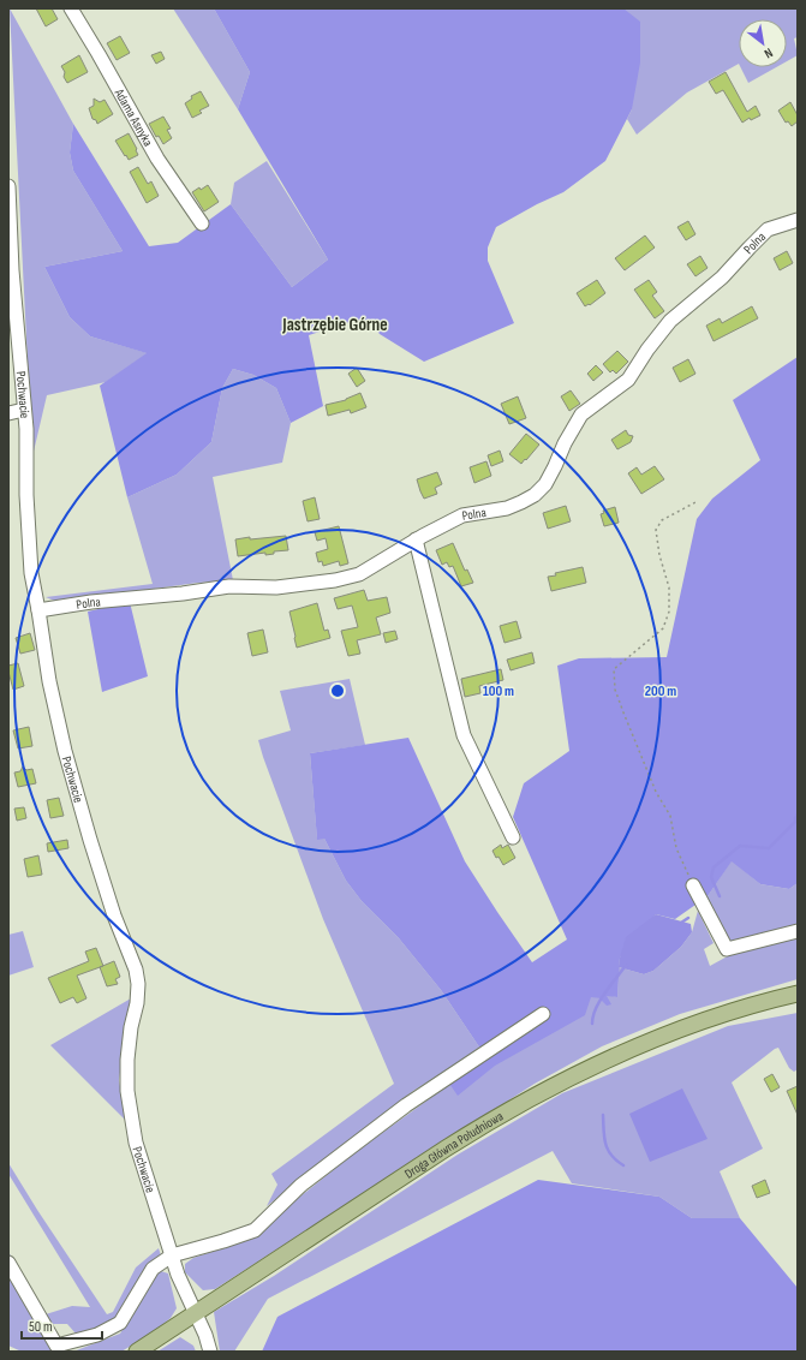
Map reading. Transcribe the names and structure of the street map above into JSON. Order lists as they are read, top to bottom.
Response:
{
  "streets": {
    "main road": ["Droga Główna Południowa"],
    "street": ["Adama Asnyka", "Polna", "Pochwacie"]
  },
  "crossings": [
    ["Polna", "Pochwacie"],
    ["Pochwacie", "Droga Główna Południowa"]
  ],
  "districts": ["Jastrzębie Górne"],
  "scale_bar": "50 m",
  "north": "bottom right",
  "rings": ["100 m", "200 m"]
}
